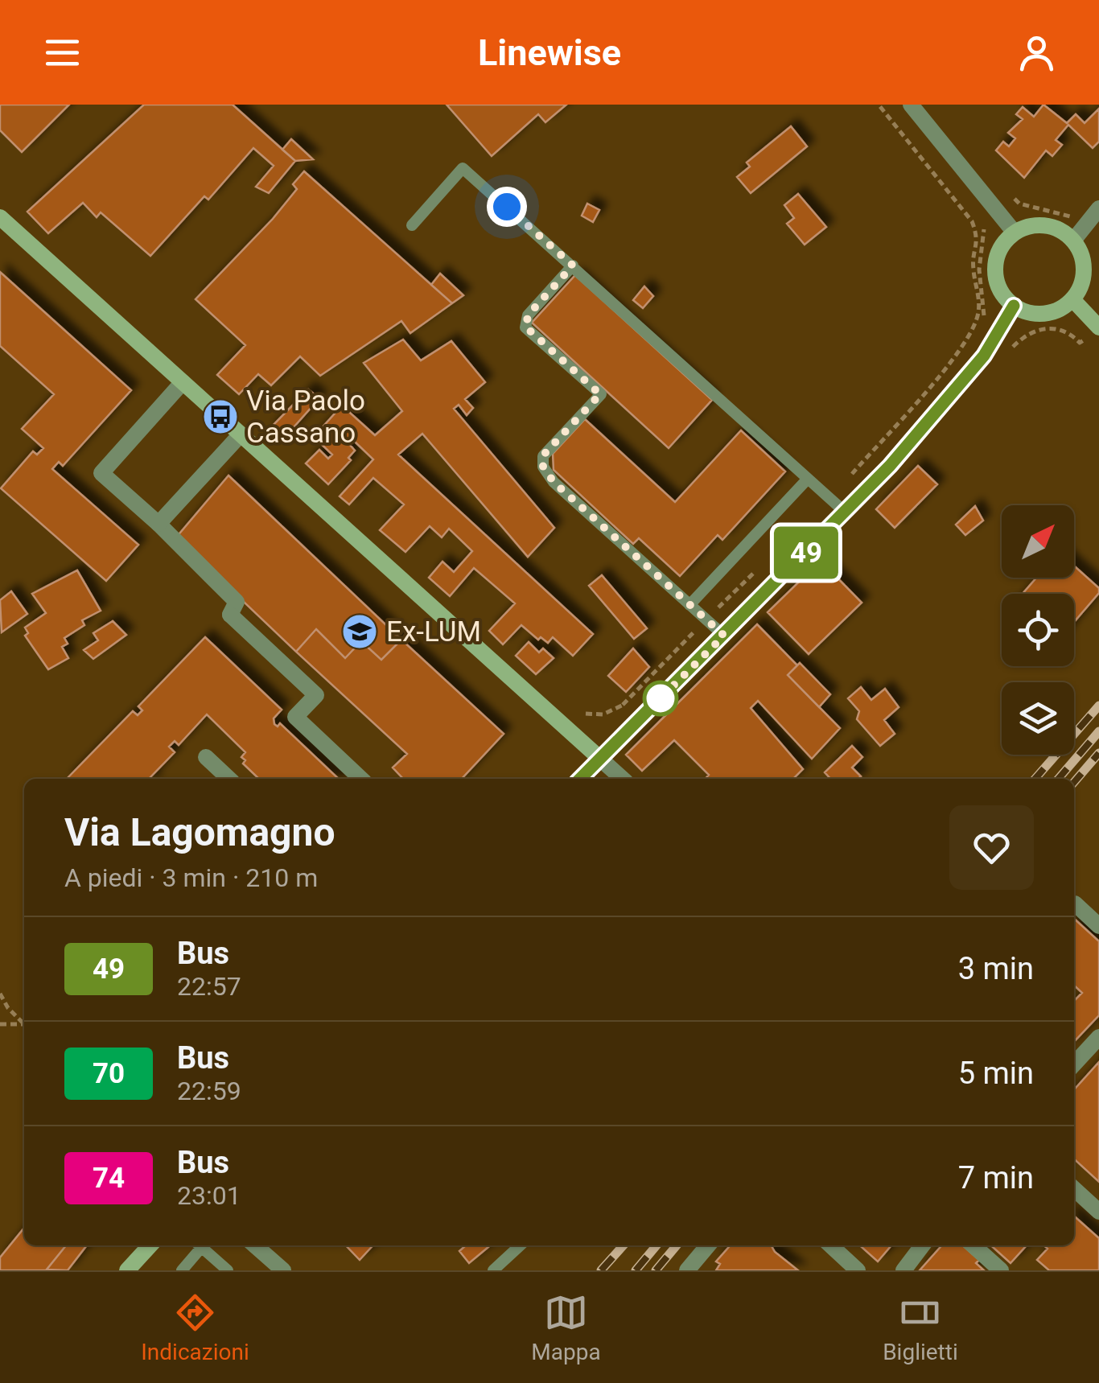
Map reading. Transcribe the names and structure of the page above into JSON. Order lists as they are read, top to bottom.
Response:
{
  "places": {
    "bus stop": ["Via Paolo Cassano"],
    "school or university": ["Ex-LUM"]
  },
  "lines": ["bus line 49"],
  "north": "top right",
  "page": {
    "header": "Linewise",
    "on_map": "49",
    "heading": ["Via Lagomagno", "A piedi · 3 min · 210 m"],
    "list": [
      {
        "mark": "49",
        "name": "Bus",
        "note": "22:57",
        "value": "3 min"
      },
      {
        "mark": "70",
        "name": "Bus",
        "note": "22:59",
        "value": "5 min"
      },
      {
        "mark": "74",
        "name": "Bus",
        "note": "23:01",
        "value": "7 min"
      }
    ],
    "tabs": ["Indicazioni", "Mappa", "Biglietti"]
  }
}
